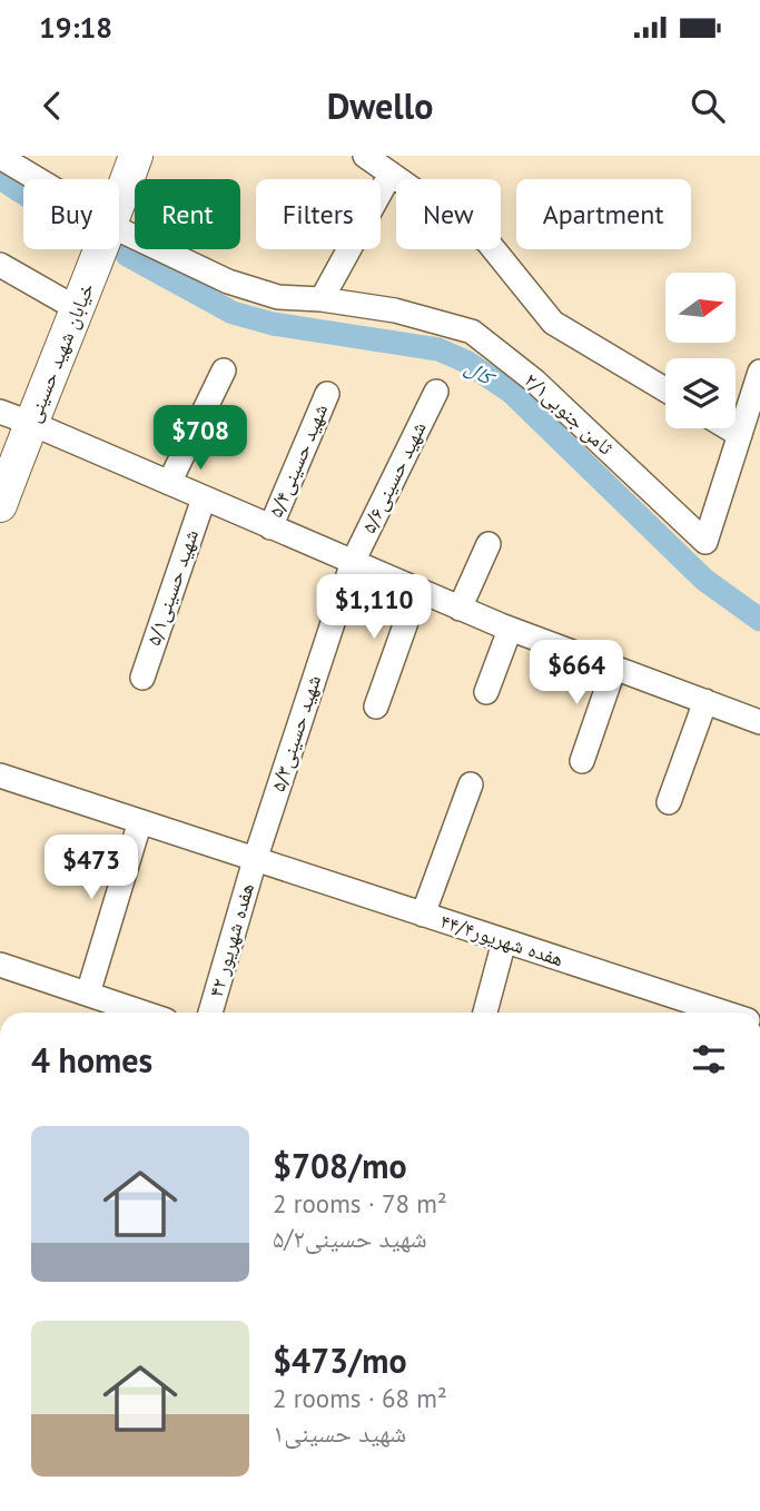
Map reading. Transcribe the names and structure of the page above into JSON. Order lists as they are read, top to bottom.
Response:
{
  "streets": {
    "main road": ["خیابان شهید حسینی"],
    "street": [
      "ثامن جنوبی۲/۱",
      "شهید حسینی۵/۴",
      "شهید حسینی۵/۶",
      "شهید حسینی۵/۱",
      "شهید حسینی۵/۳",
      "هفده شهریور ۴۲",
      "هفده شهریور۴۴/۴"
    ]
  },
  "crossings": [
    ["شهید حسینی۵/۶", "شهید حسینی۵/۳"],
    ["شهید حسینی۵/۳", "هفده شهریور ۴۲"],
    ["شهید حسینی۵/۳", "هفده شهریور۴۴/۴"],
    ["هفده شهریور ۴۲", "هفده شهریور۴۴/۴"]
  ],
  "water": ["کال"],
  "north": "right",
  "page": {
    "status": "19:18",
    "header": "Dwello",
    "chip": [
      "Buy",
      "Rent",
      "Filters",
      "New",
      "Apartment"
    ],
    "price": [
      "$708",
      "$1,110",
      "$664",
      "$473"
    ],
    "heading": "4 homes",
    "list": [
      {
        "name": "$708/mo",
        "note": "2 rooms · 78 m² · شهید حسینی۵/۲"
      },
      {
        "name": "$473/mo",
        "note": "2 rooms · 68 m² · شهید حسینی۱"
      }
    ]
  }
}
